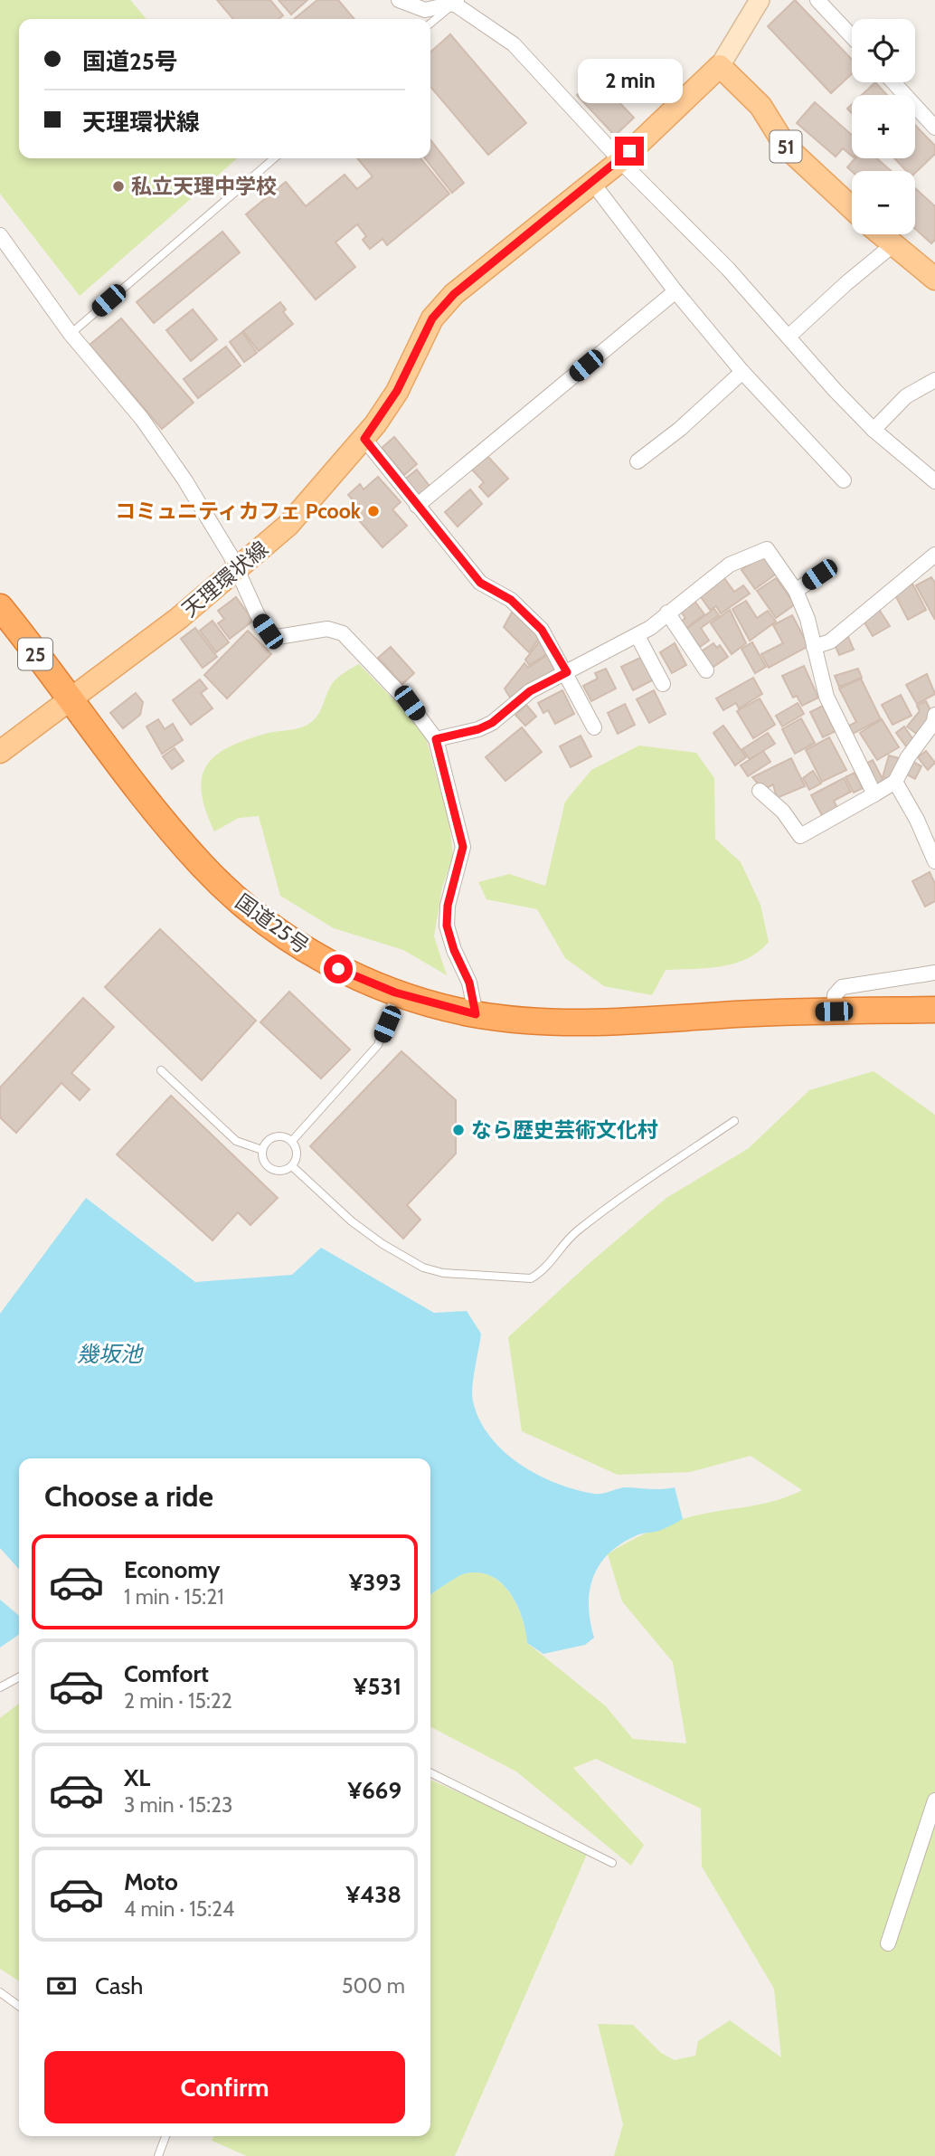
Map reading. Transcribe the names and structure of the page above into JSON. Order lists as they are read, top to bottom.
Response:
{
  "streets": {
    "highway": ["25", "国道25号"],
    "main road": ["51", "天理環状線"]
  },
  "crossings": [
    ["51", "天理環状線"],
    ["天理環状線", "国道25号"]
  ],
  "water": ["幾坂池"],
  "places": ["私立天理中学校", "コミュニティカフェ Pcook", "なら歴史芸術文化村"],
  "page": {
    "map_buttons": ["+", "−"],
    "banner": ["国道25号", "天理環状線"],
    "bubble": "2 min",
    "heading": "Choose a ride",
    "list": [
      {
        "name": "Economy",
        "note": "1 min · 15:21",
        "value": "¥393"
      },
      {
        "name": "Comfort",
        "note": "2 min · 15:22",
        "value": "¥531"
      },
      {
        "name": "XL",
        "note": "3 min · 15:23",
        "value": "¥669"
      },
      {
        "name": "Moto",
        "note": "4 min · 15:24",
        "value": "¥438"
      }
    ],
    "pay": ["Cash", "500 m"],
    "buttons": "Confirm"
  }
}
